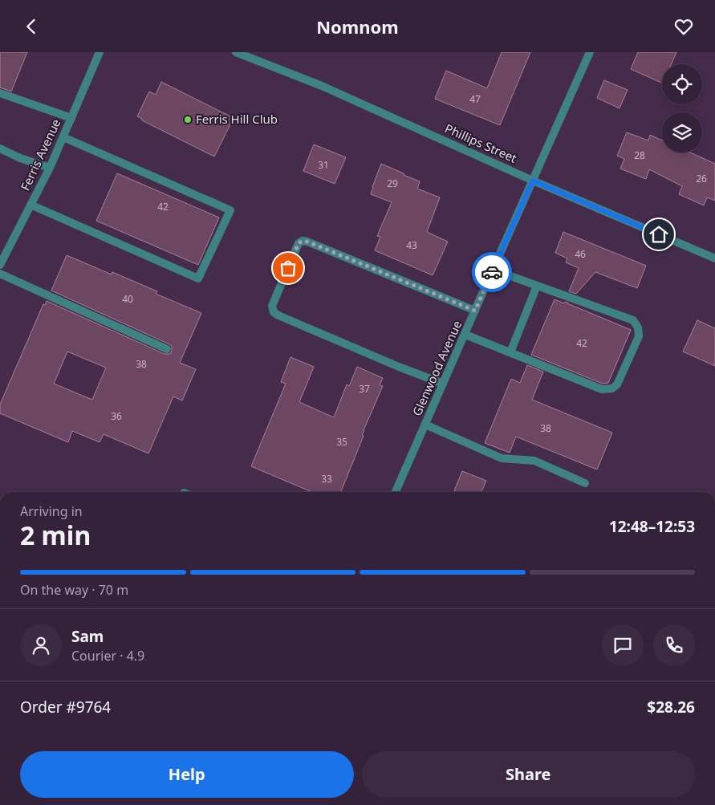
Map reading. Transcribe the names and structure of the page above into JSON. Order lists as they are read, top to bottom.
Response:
{
  "streets": {
    "street": ["Phillips Street", "Ferris Avenue", "Glenwood Avenue"]
  },
  "crossings": [
    ["Phillips Street", "Glenwood Avenue"]
  ],
  "places": ["Ferris Hill Club"],
  "house_numbers": [
    "47",
    "28",
    "31",
    "26",
    "29",
    "42",
    "43",
    "46",
    "40",
    "42",
    "38",
    "37",
    "36",
    "38",
    "35",
    "33"
  ],
  "page": {
    "header": "Nomnom",
    "heading": ["2 min", "Arriving in", "12:48–12:53"],
    "panel": [
      "Sam",
      "Courier · 4.9",
      "Order #9764",
      "$28.26"
    ],
    "bar": "On the way · 70 m",
    "buttons": ["Help", "Share"]
  }
}
